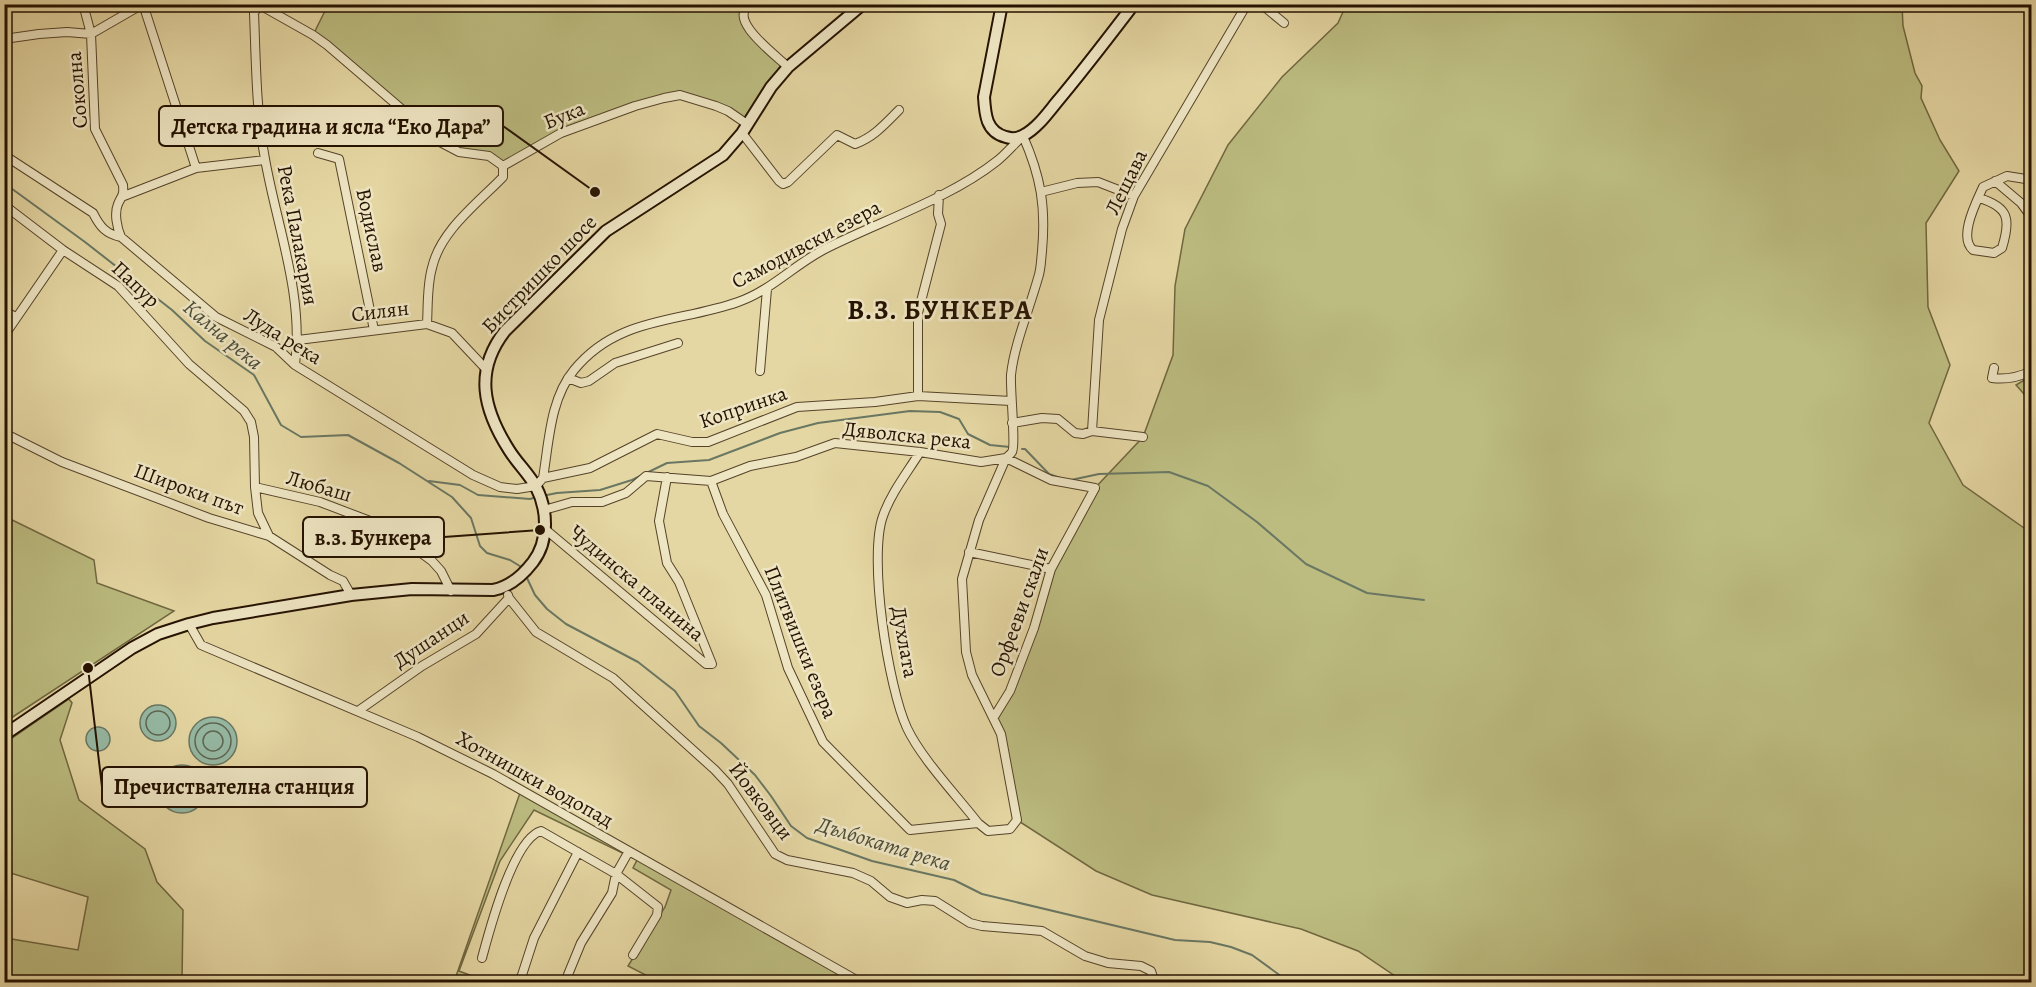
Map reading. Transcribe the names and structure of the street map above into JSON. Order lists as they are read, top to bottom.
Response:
{
  "streets": {
    "street": [
      "Соколна",
      "Бука",
      "Лещава",
      "Водислав",
      "Река Палакария",
      "Самодивски езера",
      "Бистришко шосе",
      "Папур",
      "Силян",
      "Луда река",
      "Копринка",
      "Дяволска река",
      "Любаш",
      "Широки път",
      "Чудинска планина",
      "Орфееви скали",
      "Душанци",
      "Плитвишки езера",
      "Духлата",
      "Хотнишки водопад",
      "Йовковци"
    ]
  },
  "crossings": [
    ["Бука", "Бистришко шосе"],
    ["Водислав", "Силян"],
    ["Река Палакария", "Силян"],
    ["Река Палакария", "Луда река"],
    ["Самодивски езера", "Бистришко шосе"],
    ["Самодивски езера", "Луда река"],
    ["Самодивски езера", "Копринка"],
    ["Бистришко шосе", "Силян"],
    ["Бистришко шосе", "Луда река"],
    ["Бистришко шосе", "Копринка"],
    ["Бистришко шосе", "Дяволска река"],
    ["Бистришко шосе", "Чудинска планина"],
    ["Бистришко шосе", "Душанци"],
    ["Бистришко шосе", "Йовковци"],
    ["Папур", "Любаш"],
    ["Папур", "Широки път"],
    ["Луда река", "Копринка"],
    ["Дяволска река", "Чудинска планина"],
    ["Дяволска река", "Орфееви скали"],
    ["Дяволска река", "Плитвишки езера"],
    ["Дяволска река", "Духлата"],
    ["Душанци", "Хотнишки водопад"],
    ["Душанци", "Йовковци"],
    ["Плитвишки езера", "Духлата"]
  ],
  "districts": ["В.З. БУНКЕРА"],
  "water": ["Кална река", "Дълбоката река"],
  "places": ["Детска градина и ясла “Еко Дара”", "в.з. Бункера", "Пречиствателна станция"]
}
